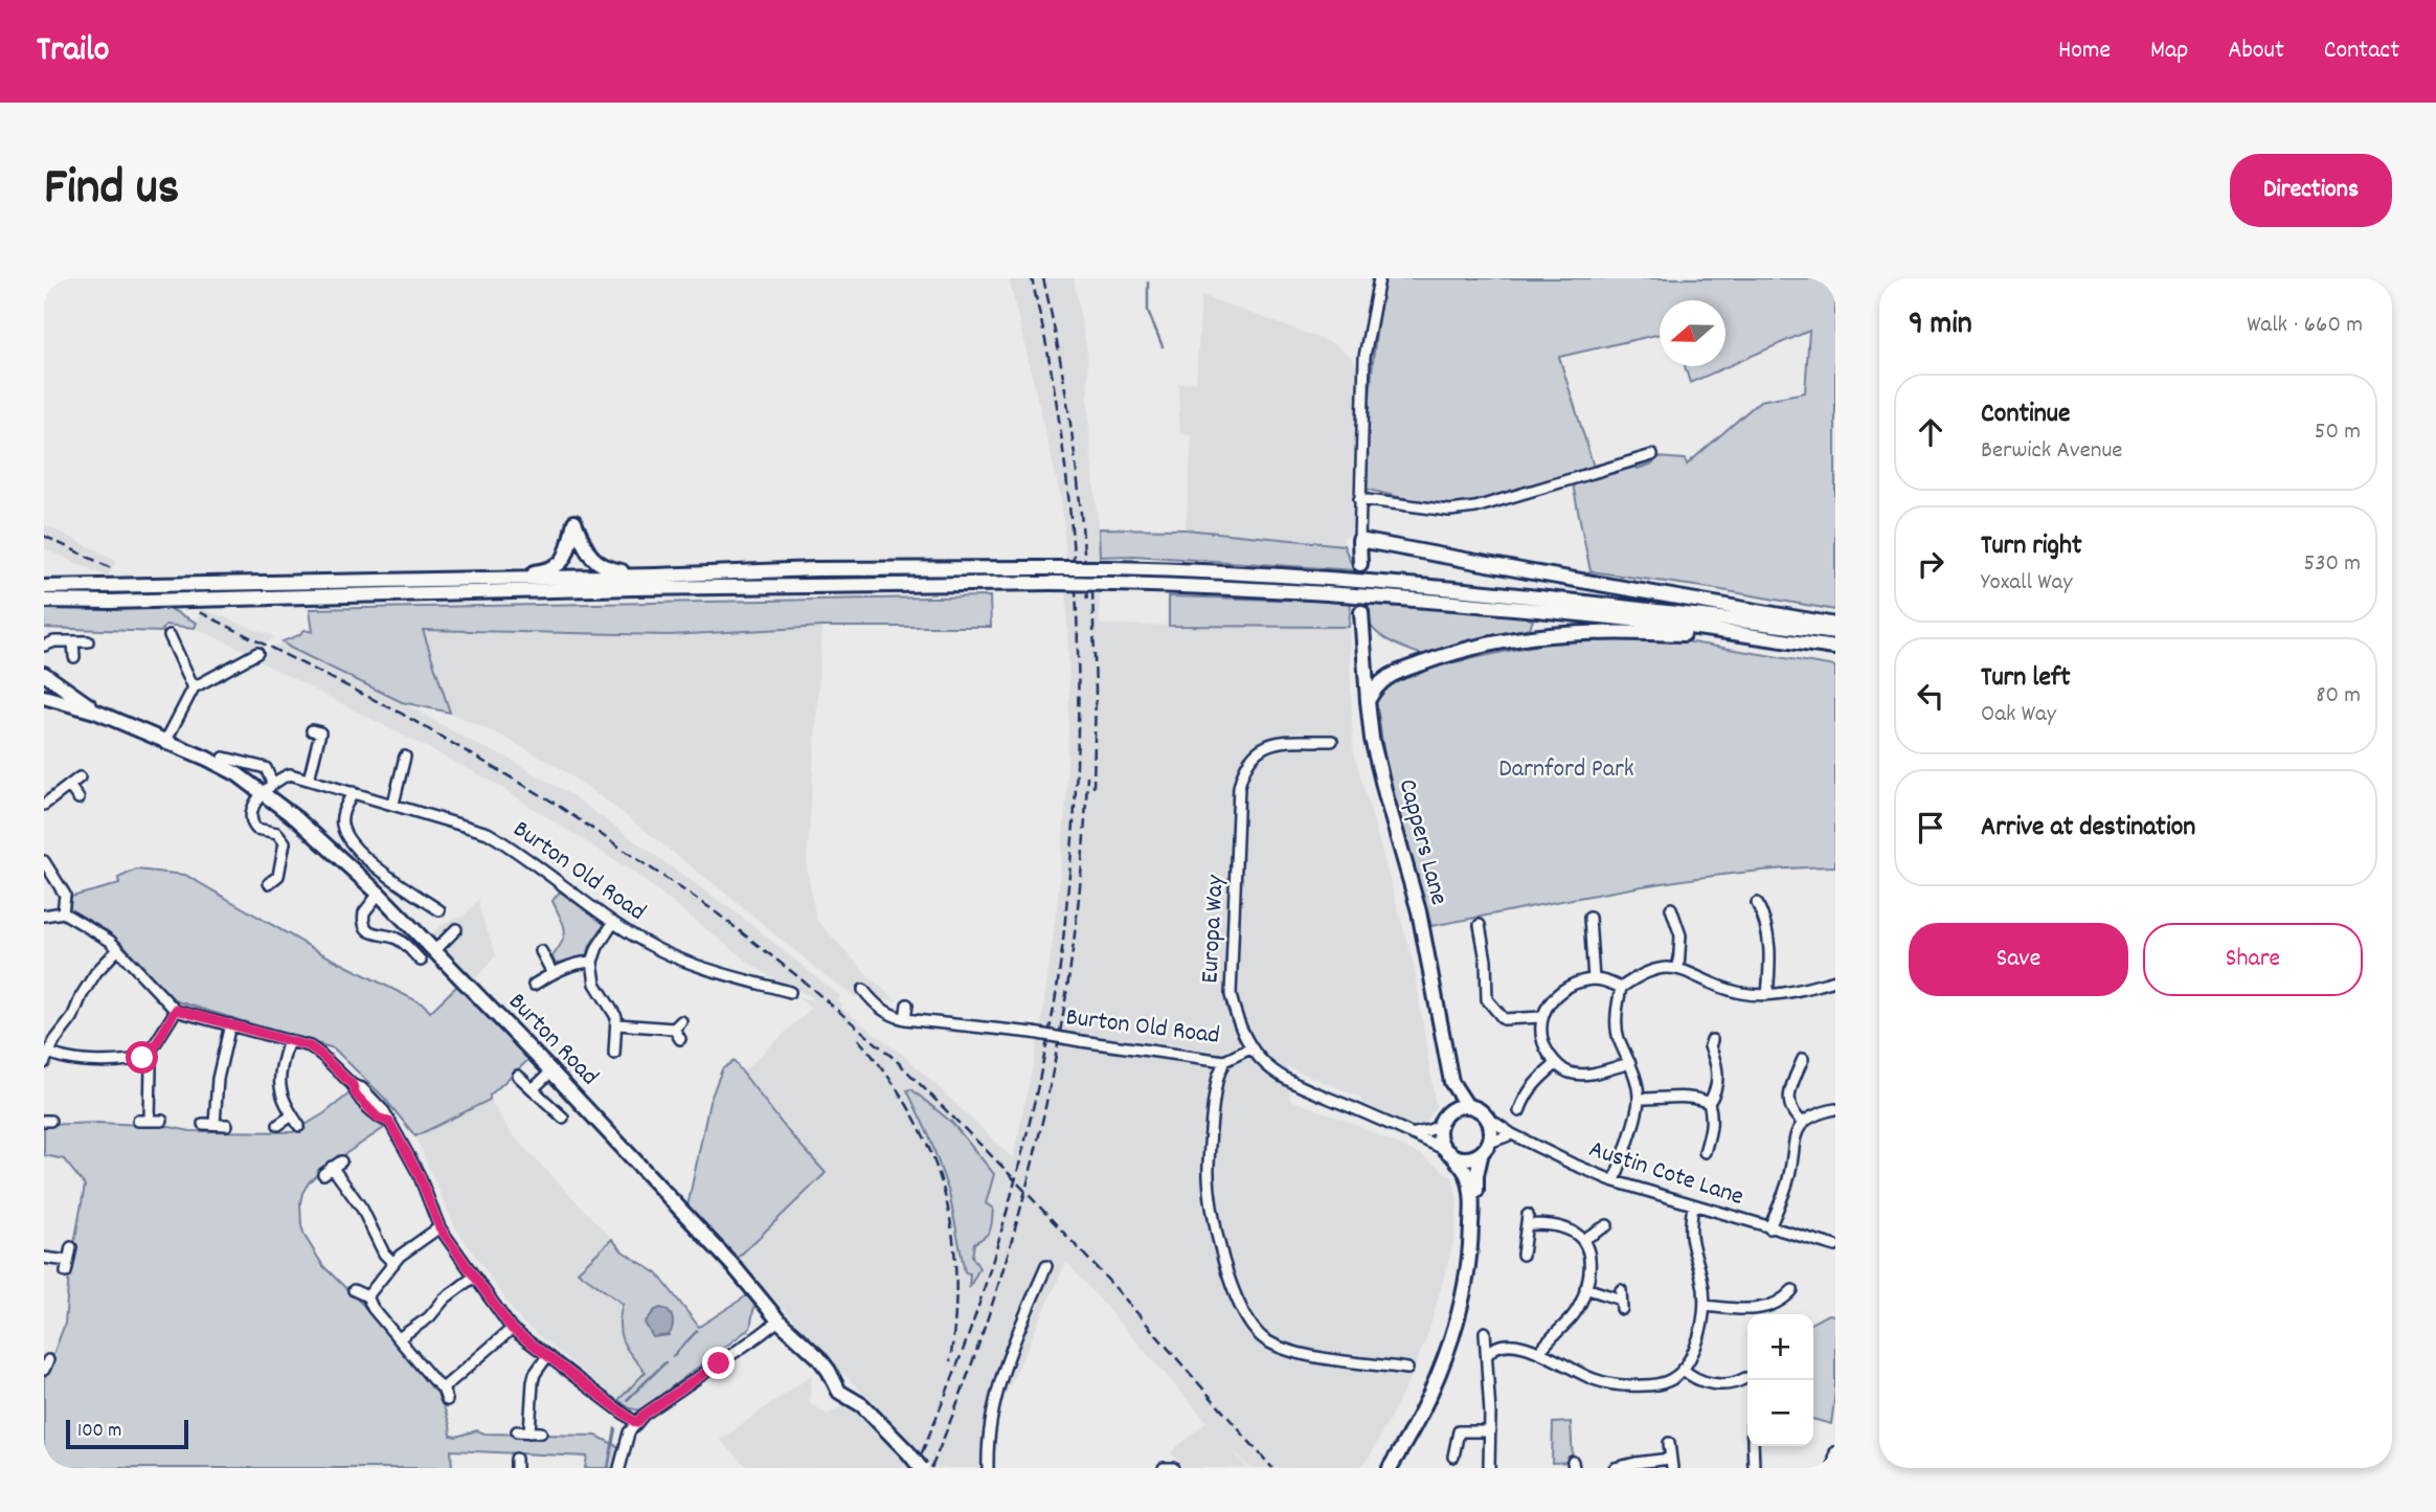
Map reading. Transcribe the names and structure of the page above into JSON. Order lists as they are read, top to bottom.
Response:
{
  "streets": {
    "highway": ["Cappers Lane", "Burton Road"],
    "street": ["Burton Old Road", "Europa Way", "Austin Cote Lane"]
  },
  "crossings": [
    ["Cappers Lane", "Europa Way"],
    ["Cappers Lane", "Austin Cote Lane"],
    ["Burton Old Road", "Europa Way"],
    ["Burton Old Road", "Burton Road"],
    ["Europa Way", "Austin Cote Lane"]
  ],
  "parks": ["Darnford Park"],
  "scale_bar": "100 m",
  "north": "left",
  "page": {
    "header": "Trailo",
    "nav": [
      "Home",
      "Map",
      "About",
      "Contact"
    ],
    "title": "Find us",
    "buttons": [
      "Directions",
      ["Save", "Share"]
    ],
    "heading": ["9 min", "Walk · 660 m"],
    "list": [
      ["Continue", "Berwick Avenue", "50 m"],
      ["Turn right", "Yoxall Way", "530 m"],
      ["Turn left", "Oak Way", "80 m"],
      "Arrive at destination"
    ],
    "map_buttons": ["+", "−"],
    "scale": "100 m"
  }
}
